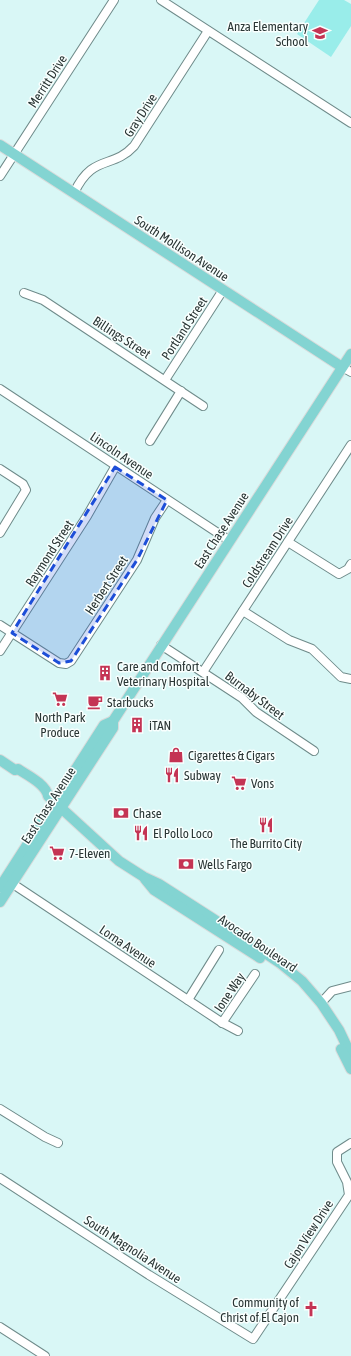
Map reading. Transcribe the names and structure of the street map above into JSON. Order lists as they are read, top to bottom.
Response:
{
  "streets": {
    "main road": ["South Mollison Avenue", "East Chase Avenue", "Avocado Boulevard"],
    "street": [
      "Merritt Drive",
      "Gray Drive",
      "Portland Street",
      "Billings Street",
      "Lincoln Avenue",
      "Coldstream Drive",
      "Raymond Street",
      "Herbert Street",
      "Burnaby Street",
      "Lorna Avenue",
      "Ione Way",
      "Cajon View Drive",
      "South Magnolia Avenue"
    ]
  },
  "crossings": [
    ["Merritt Drive", "South Mollison Avenue"],
    ["Gray Drive", "South Mollison Avenue"],
    ["South Mollison Avenue", "Portland Street"],
    ["South Mollison Avenue", "East Chase Avenue"],
    ["Portland Street", "Billings Street"],
    ["Lincoln Avenue", "East Chase Avenue"],
    ["Lincoln Avenue", "Raymond Street"],
    ["Lincoln Avenue", "Herbert Street"],
    ["East Chase Avenue", "Burnaby Street"],
    ["East Chase Avenue", "Avocado Boulevard"],
    ["East Chase Avenue", "Lorna Avenue"],
    ["Coldstream Drive", "Burnaby Street"],
    ["Raymond Street", "Herbert Street"],
    ["Lorna Avenue", "Ione Way"],
    ["Cajon View Drive", "South Magnolia Avenue"]
  ],
  "places": {
    "school or university": ["Anza Elementary School"],
    "building": ["Care and Comfort Veterinary Hospital", "iTAN"],
    "supermarket": ["North Park Produce", "Vons", "7-Eleven"],
    "cafe": ["Starbucks"],
    "shop": ["Cigarettes & Cigars"],
    "restaurant": ["Subway", "The Burrito City", "El Pollo Loco"],
    "bank": ["Chase", "Wells Fargo"],
    "church": ["Community of Christ of El Cajon"]
  }
}
